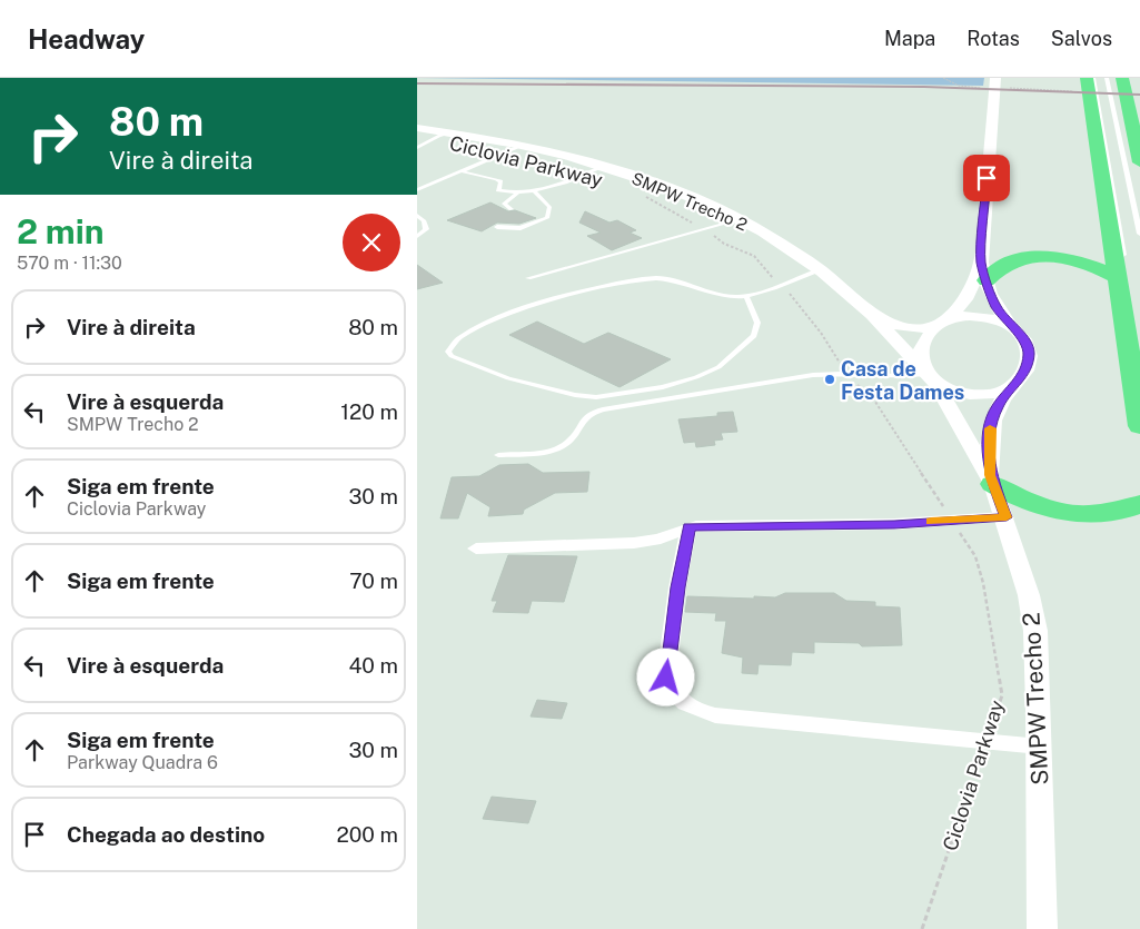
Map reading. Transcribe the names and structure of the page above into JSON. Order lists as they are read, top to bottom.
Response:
{
  "streets": {
    "street": ["SMPW Trecho 2"],
    "path": ["Ciclovia Parkway"]
  },
  "places": ["Casa de Festa Dames"],
  "page": {
    "header": "Headway",
    "nav": ["Mapa", "Rotas", "Salvos"],
    "turn": ["80 m", "Vire à direita"],
    "heading": ["2 min", "570 m · 11:30"],
    "list": [
      {
        "name": "Vire à direita",
        "value": "80 m"
      },
      {
        "name": "Vire à esquerda",
        "note": "SMPW Trecho 2",
        "value": "120 m"
      },
      {
        "name": "Siga em frente",
        "note": "Ciclovia Parkway",
        "value": "30 m"
      },
      {
        "name": "Siga em frente",
        "value": "70 m"
      },
      {
        "name": "Vire à esquerda",
        "value": "40 m"
      },
      {
        "name": "Siga em frente",
        "note": "Parkway Quadra 6",
        "value": "30 m"
      },
      {
        "name": "Chegada ao destino",
        "value": "200 m"
      }
    ]
  }
}
